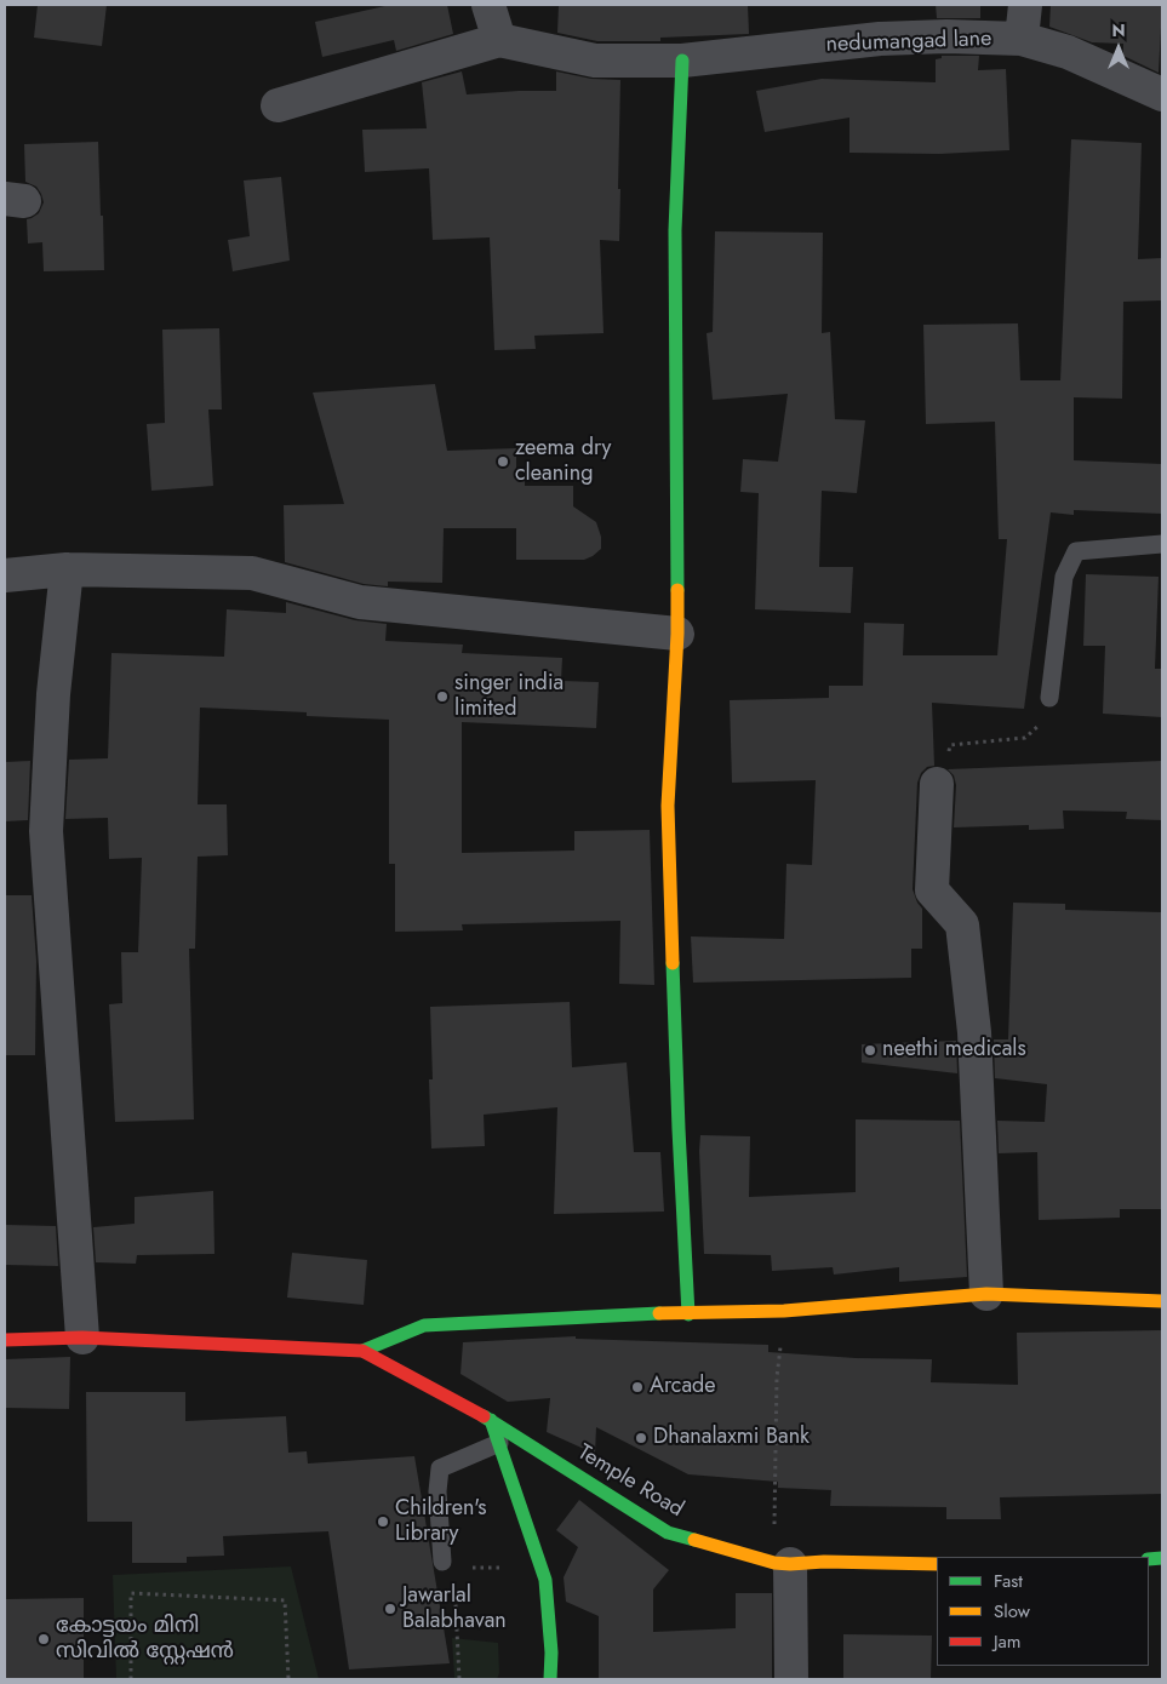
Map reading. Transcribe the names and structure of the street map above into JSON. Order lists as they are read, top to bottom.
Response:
{
  "streets": {
    "street": ["nedumangad lane", "Temple Road"]
  },
  "places": [
    "zeema dry cleaning",
    "singer india limited",
    "neethi medicals",
    "Arcade",
    "Dhanalaxmi Bank",
    "Children's Library",
    "Jawarlal Balabhavan",
    "കോട്ടയം മിനി സിവിൽ സ്റ്റേഷൻ"
  ],
  "legend": ["Fast", "Slow", "Jam"],
  "north": "top"
}
